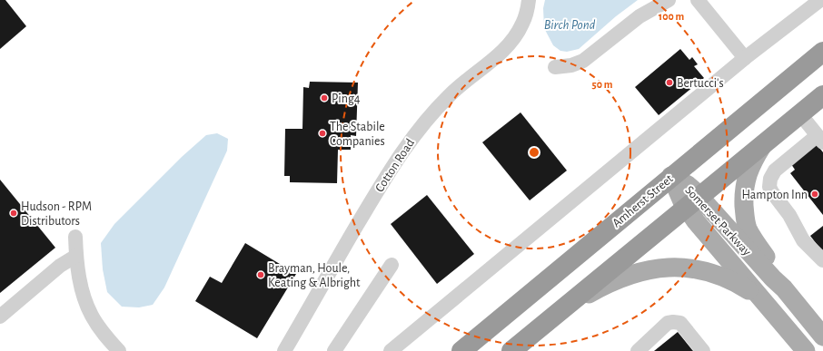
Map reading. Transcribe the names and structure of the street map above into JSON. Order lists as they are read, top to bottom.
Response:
{
  "streets": {
    "highway": ["Amherst Street"],
    "main road": ["Somerset Parkway"],
    "street": ["Cotton Road"]
  },
  "crossings": [
    ["Amherst Street", "Somerset Parkway"]
  ],
  "water": ["Birch Pond"],
  "places": [
    "Bertucci's",
    "Ping4",
    "The Stabile Companies",
    "Hampton Inn",
    "Hudson - RPM Distributors",
    "Brayman, Houle, Keating & Albright"
  ],
  "rings": ["100 m", "50 m"]
}
